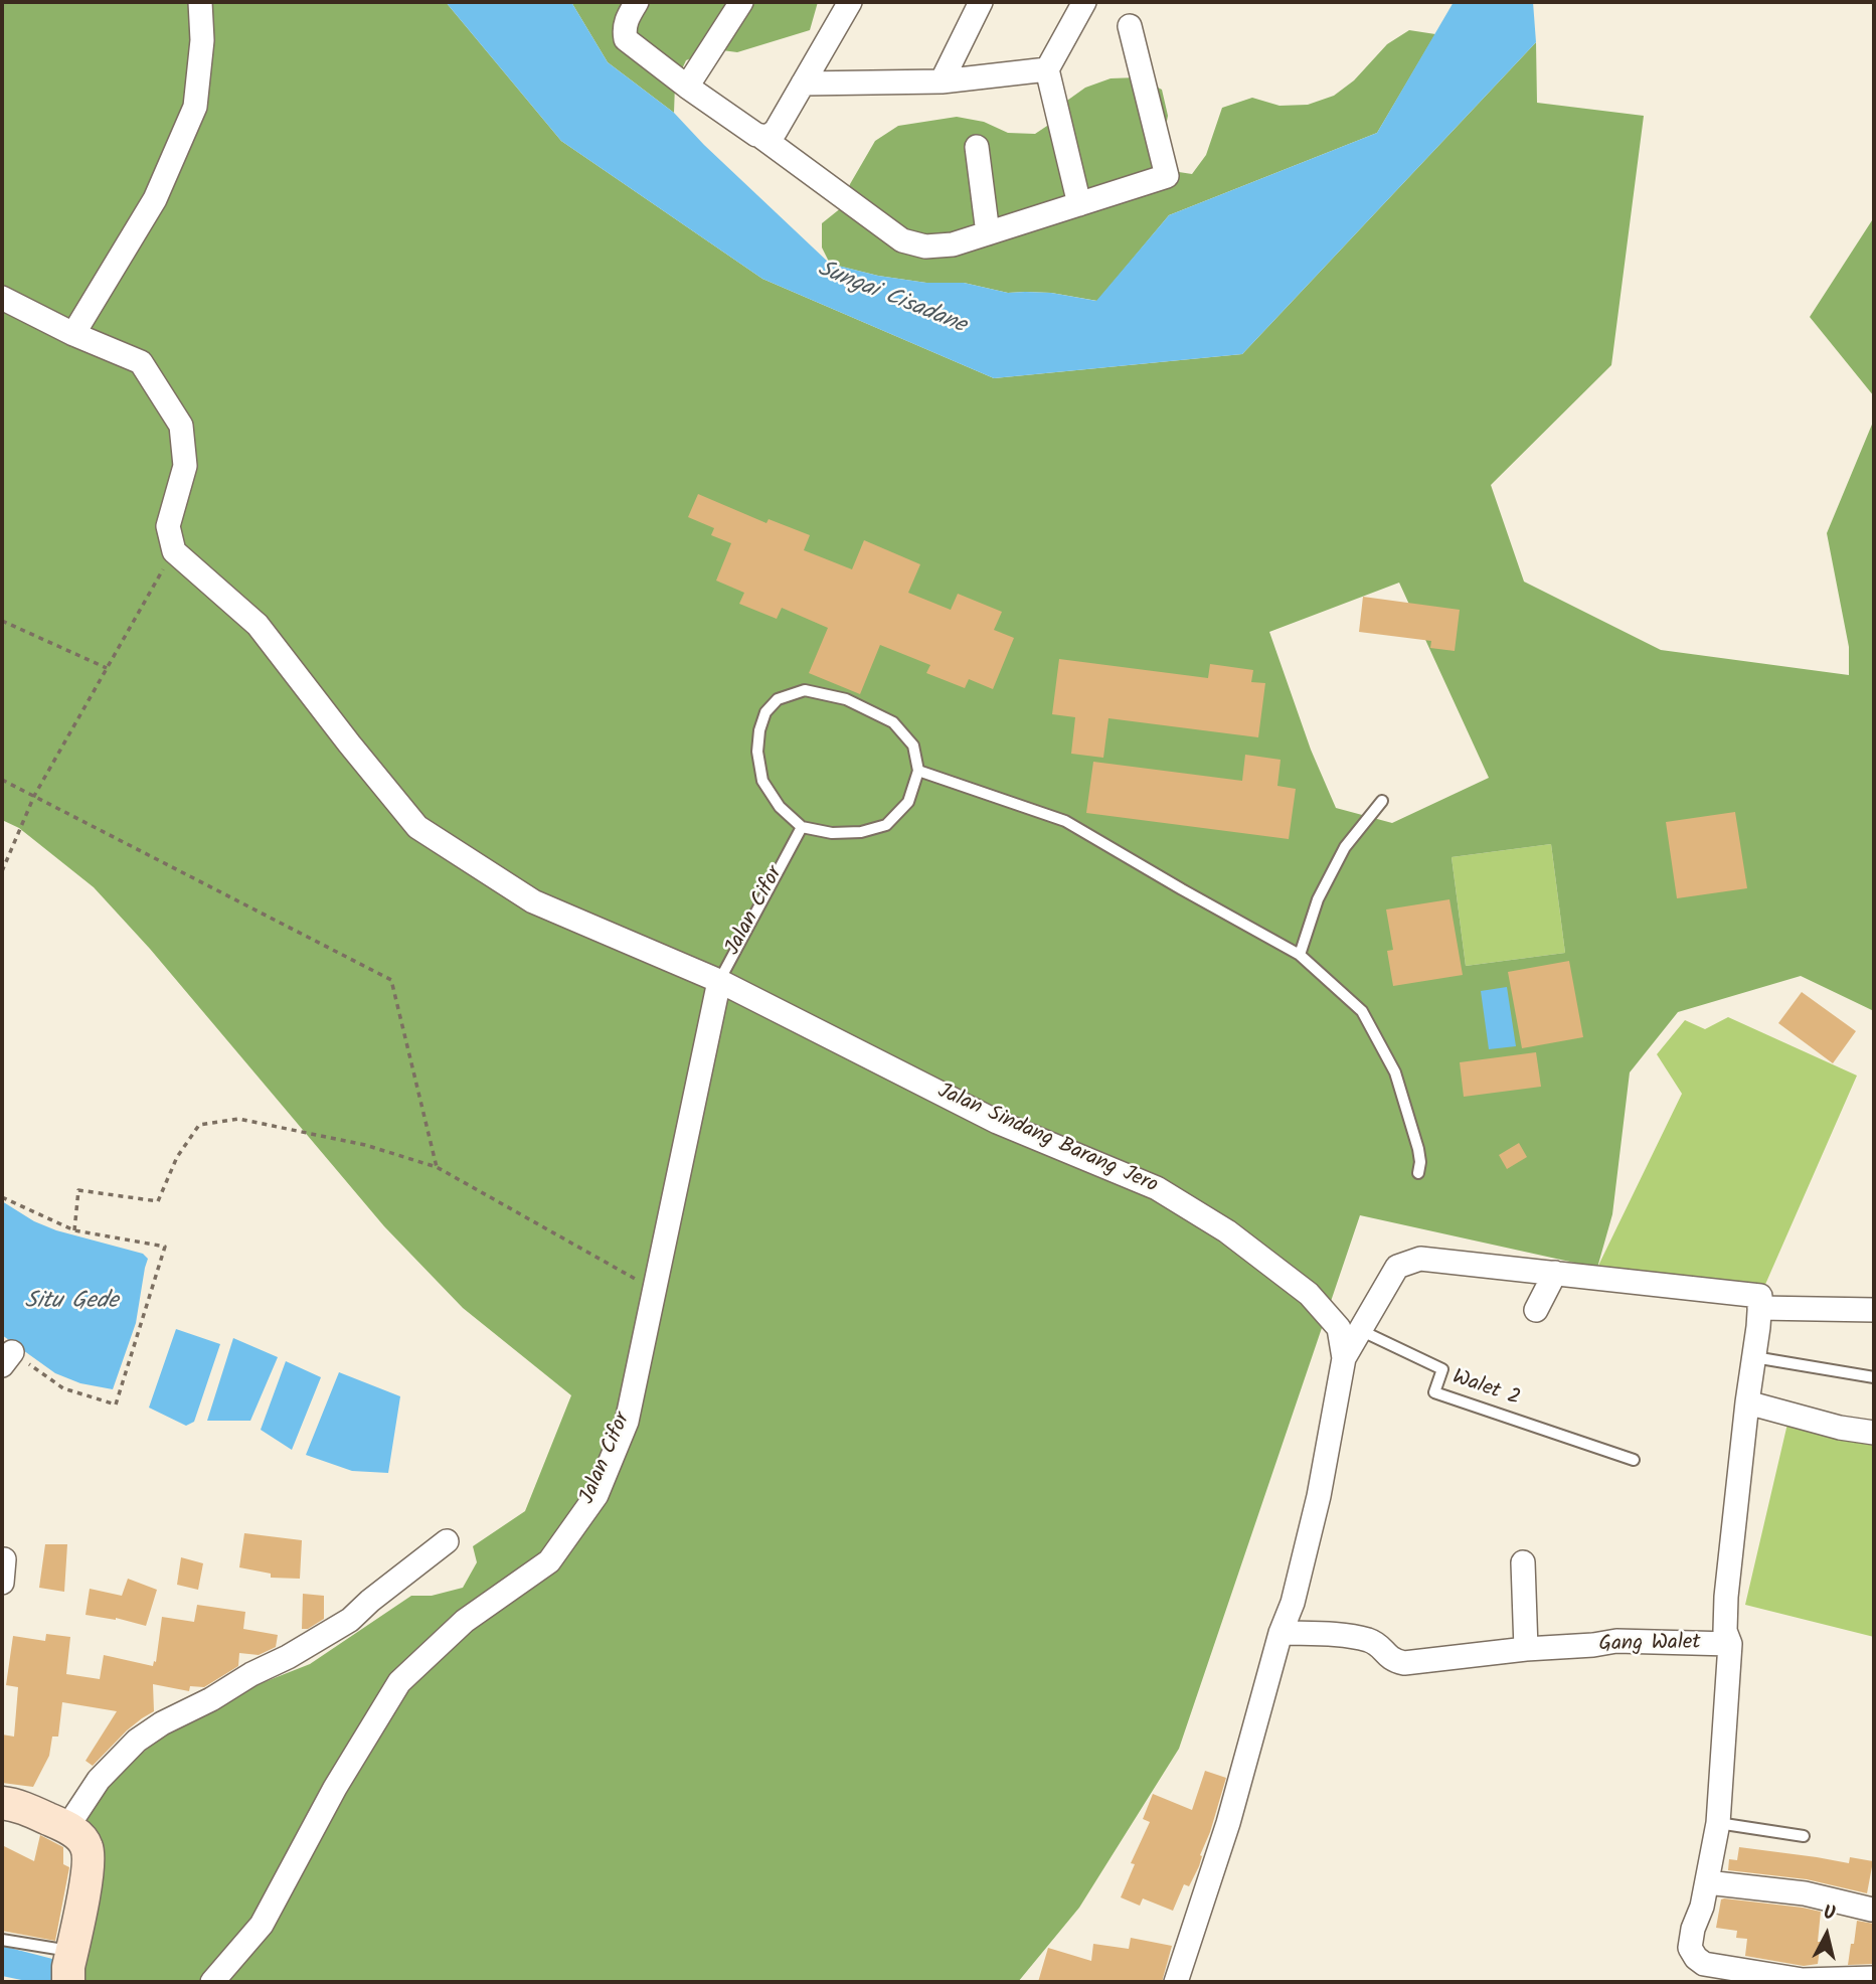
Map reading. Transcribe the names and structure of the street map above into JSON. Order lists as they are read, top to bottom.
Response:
{
  "streets": {
    "street": ["Jalan Cifor", "Jalan Sindang Barang Jero", "Gang Walet"],
    "lane": ["Walet 2"]
  },
  "crossings": [
    ["Jalan Cifor", "Jalan Sindang Barang Jero"],
    ["Jalan Sindang Barang Jero", "Walet 2"]
  ],
  "water": ["Sungai Cisadane", "Situ Gede"],
  "north": "top"
}
